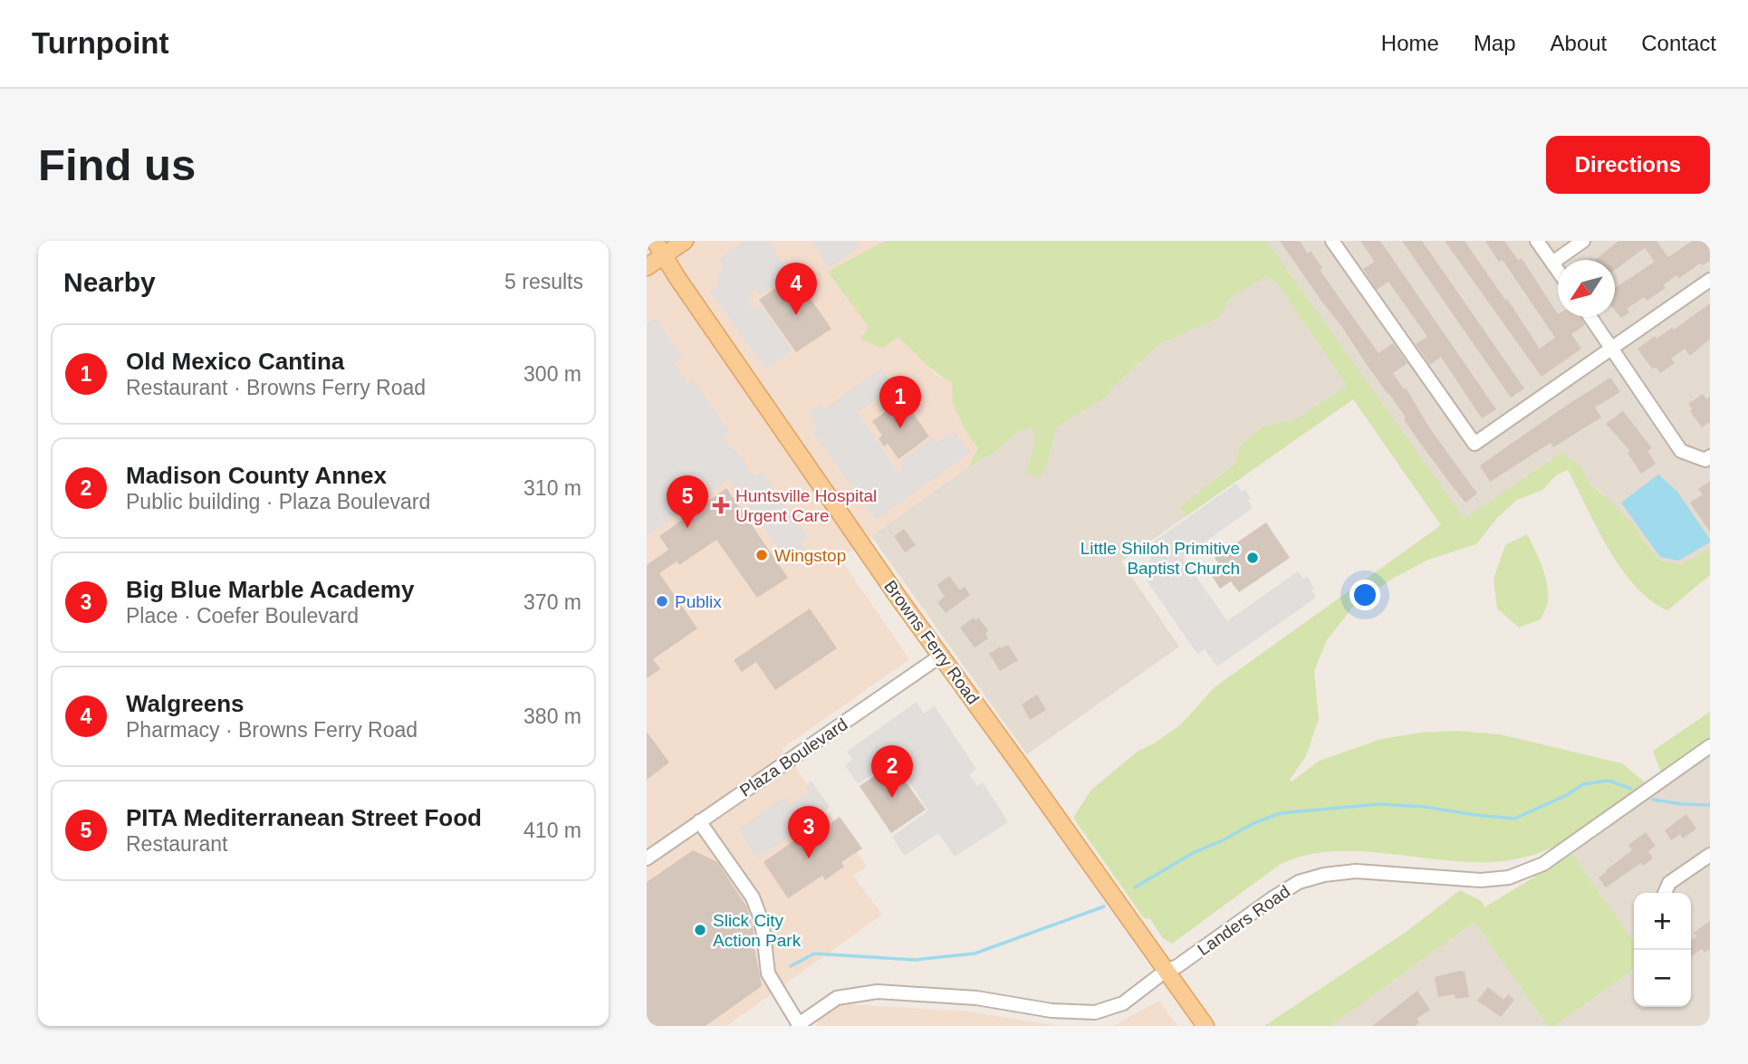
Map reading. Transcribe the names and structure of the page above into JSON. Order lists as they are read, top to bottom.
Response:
{
  "streets": {
    "main road": ["Browns Ferry Road"],
    "street": ["Plaza Boulevard", "Landers Road"]
  },
  "crossings": [
    ["Browns Ferry Road", "Plaza Boulevard"],
    ["Browns Ferry Road", "Landers Road"]
  ],
  "places": {
    "health": ["Huntsville Hospital Urgent Care"],
    "other": [
      "Wingstop",
      "Little Shiloh Primitive Baptist Church",
      "Publix",
      "Slick City Action Park"
    ]
  },
  "north": "bottom left",
  "page": {
    "header": "Turnpoint",
    "nav": [
      "Home",
      "Map",
      "About",
      "Contact"
    ],
    "buttons": "Directions",
    "title": "Find us",
    "heading": ["Nearby", "5 results"],
    "pins": [
      "4",
      "1",
      "5",
      "2",
      "3"
    ],
    "list": [
      {
        "mark": "1",
        "name": "Old Mexico Cantina",
        "note": "Restaurant · Browns Ferry Road",
        "value": "300 m"
      },
      {
        "mark": "2",
        "name": "Madison County Annex",
        "note": "Public building · Plaza Boulevard",
        "value": "310 m"
      },
      {
        "mark": "3",
        "name": "Big Blue Marble Academy",
        "note": "Place · Coefer Boulevard",
        "value": "370 m"
      },
      {
        "mark": "4",
        "name": "Walgreens",
        "note": "Pharmacy · Browns Ferry Road",
        "value": "380 m"
      },
      {
        "mark": "5",
        "name": "PITA Mediterranean Street Food",
        "note": "Restaurant",
        "value": "410 m"
      }
    ],
    "map_buttons": ["+", "−"]
  }
}
